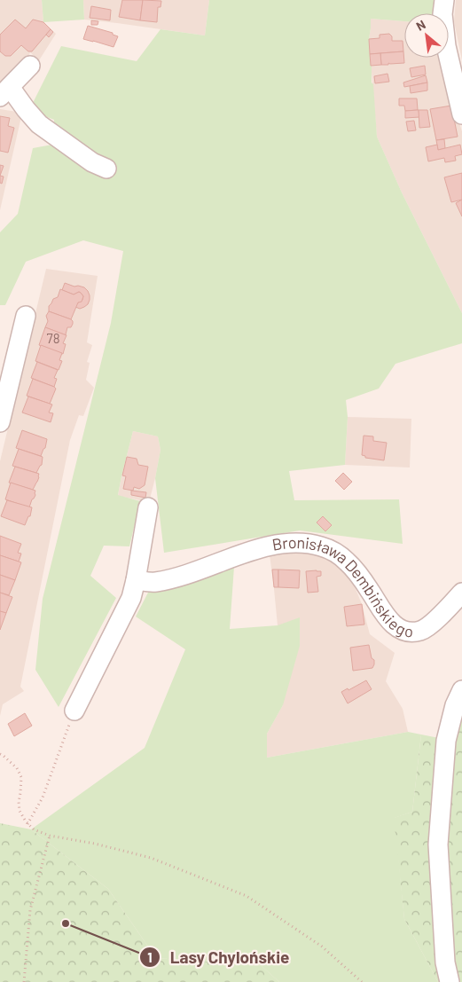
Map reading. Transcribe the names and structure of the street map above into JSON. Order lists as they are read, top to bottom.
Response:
{
  "streets": {
    "street": ["Bronisława Dembińskiego"]
  },
  "places": ["Lasy Chylońskie"],
  "house_numbers": ["78"],
  "north": "top left"
}
